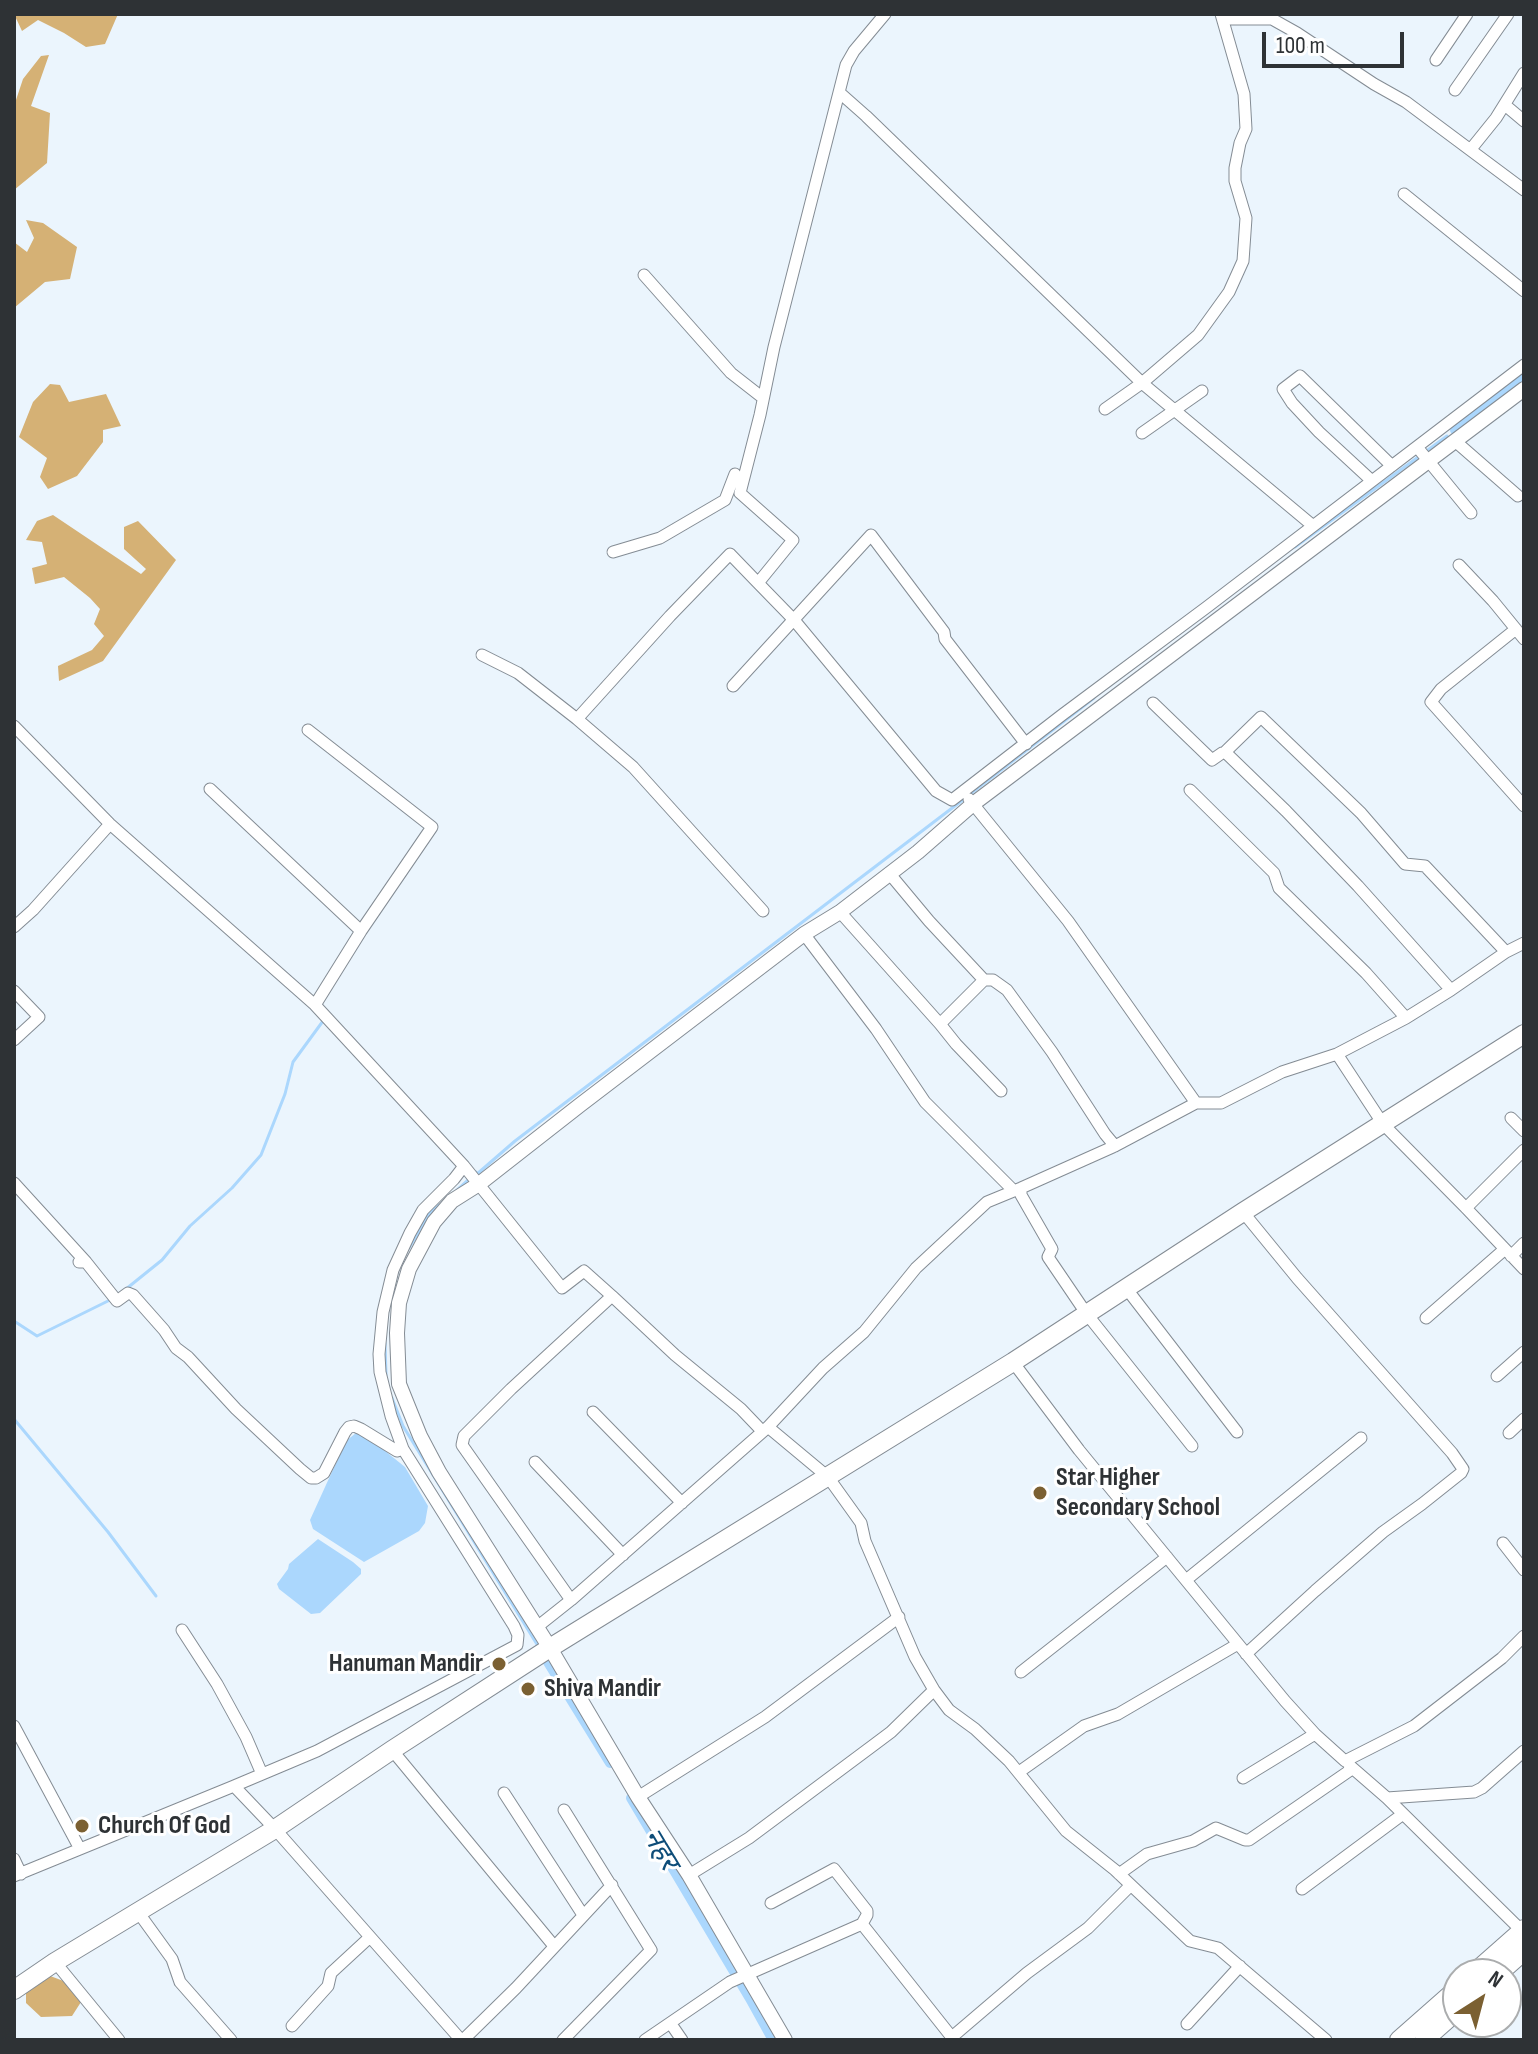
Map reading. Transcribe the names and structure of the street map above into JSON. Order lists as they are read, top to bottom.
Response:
{
  "water": ["नहर"],
  "places": [
    "Star Higher Secondary School",
    "Hanuman Mandir",
    "Shiva Mandir",
    "Church Of God"
  ],
  "scale_bar": "100 m",
  "north": "top right"
}
